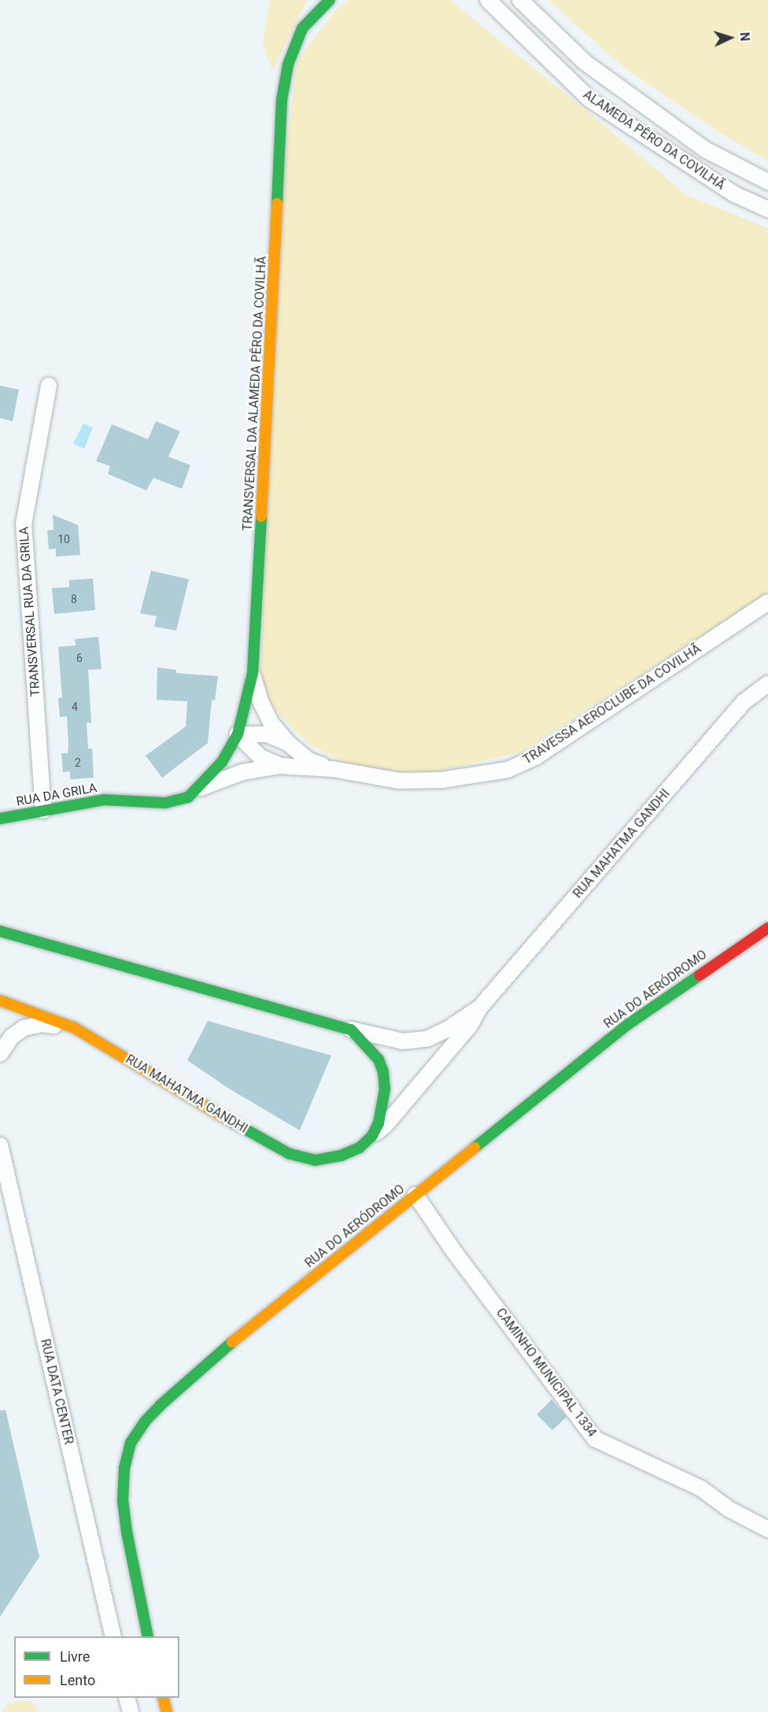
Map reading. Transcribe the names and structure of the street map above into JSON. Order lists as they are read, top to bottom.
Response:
{
  "streets": {
    "street": [
      "ALAMEDA PÊRO DA COVILHÃ",
      "TRANSVERSAL DA ALAMEDA PÊRO DA COVILHÃ",
      "TRANSVERSAL RUA DA GRILA",
      "TRAVESSA AEROCLUBE DA COVILHÃ",
      "RUA DA GRILA",
      "RUA MAHATMA GANDHI",
      "RUA DO AERÓDROMO",
      "CAMINHO MUNICIPAL 1334",
      "RUA DATA CENTER"
    ]
  },
  "crossings": [
    ["TRANSVERSAL DA ALAMEDA PÊRO DA COVILHÃ", "TRAVESSA AEROCLUBE DA COVILHÃ"],
    ["TRANSVERSAL DA ALAMEDA PÊRO DA COVILHÃ", "RUA DA GRILA"],
    ["TRANSVERSAL RUA DA GRILA", "RUA DA GRILA"],
    ["TRAVESSA AEROCLUBE DA COVILHÃ", "RUA DA GRILA"],
    ["RUA DO AERÓDROMO", "CAMINHO MUNICIPAL 1334"]
  ],
  "house_numbers": [
    "10",
    "8",
    "6",
    "4",
    "2"
  ],
  "legend": ["Livre", "Lento"],
  "north": "right"
}
